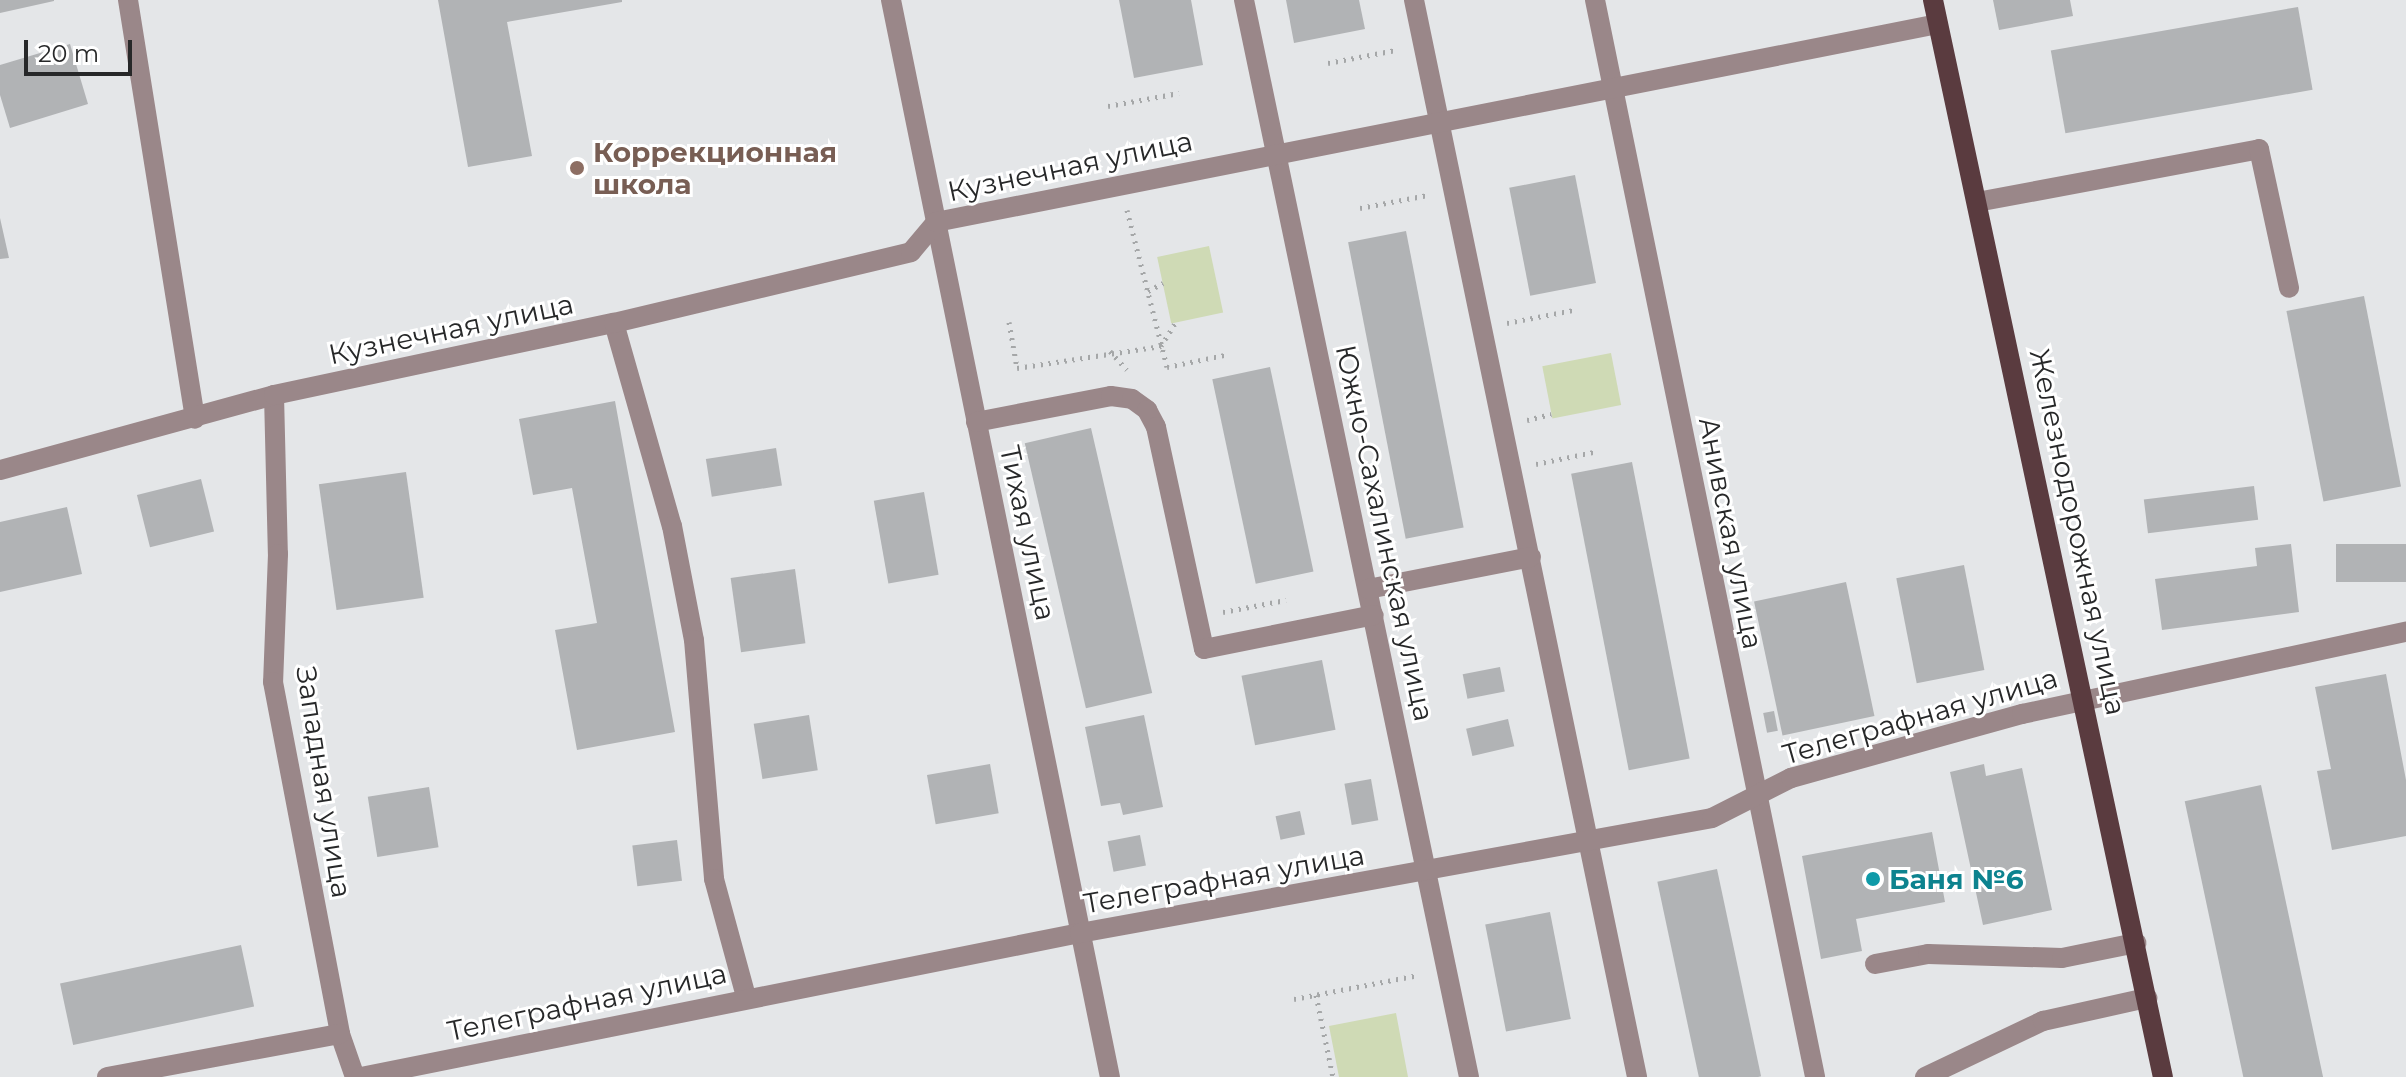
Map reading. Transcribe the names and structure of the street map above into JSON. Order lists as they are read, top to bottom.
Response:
{
  "streets": {
    "main road": ["Железнодорожная улица"],
    "street": [
      "Кузнечная улица",
      "Тихая улица",
      "Южно-Сахалинская улица",
      "Анивская улица",
      "Телеграфная улица",
      "Западная улица"
    ]
  },
  "crossings": [
    ["Кузнечная улица", "Железнодорожная улица"],
    ["Кузнечная улица", "Тихая улица"],
    ["Кузнечная улица", "Южно-Сахалинская улица"],
    ["Кузнечная улица", "Анивская улица"],
    ["Кузнечная улица", "Западная улица"],
    ["Железнодорожная улица", "Телеграфная улица"],
    ["Тихая улица", "Телеграфная улица"],
    ["Южно-Сахалинская улица", "Телеграфная улица"],
    ["Анивская улица", "Телеграфная улица"],
    ["Телеграфная улица", "Западная улица"]
  ],
  "places": ["Коррекционная школа", "Баня №6"],
  "scale_bar": "20 m"
}
